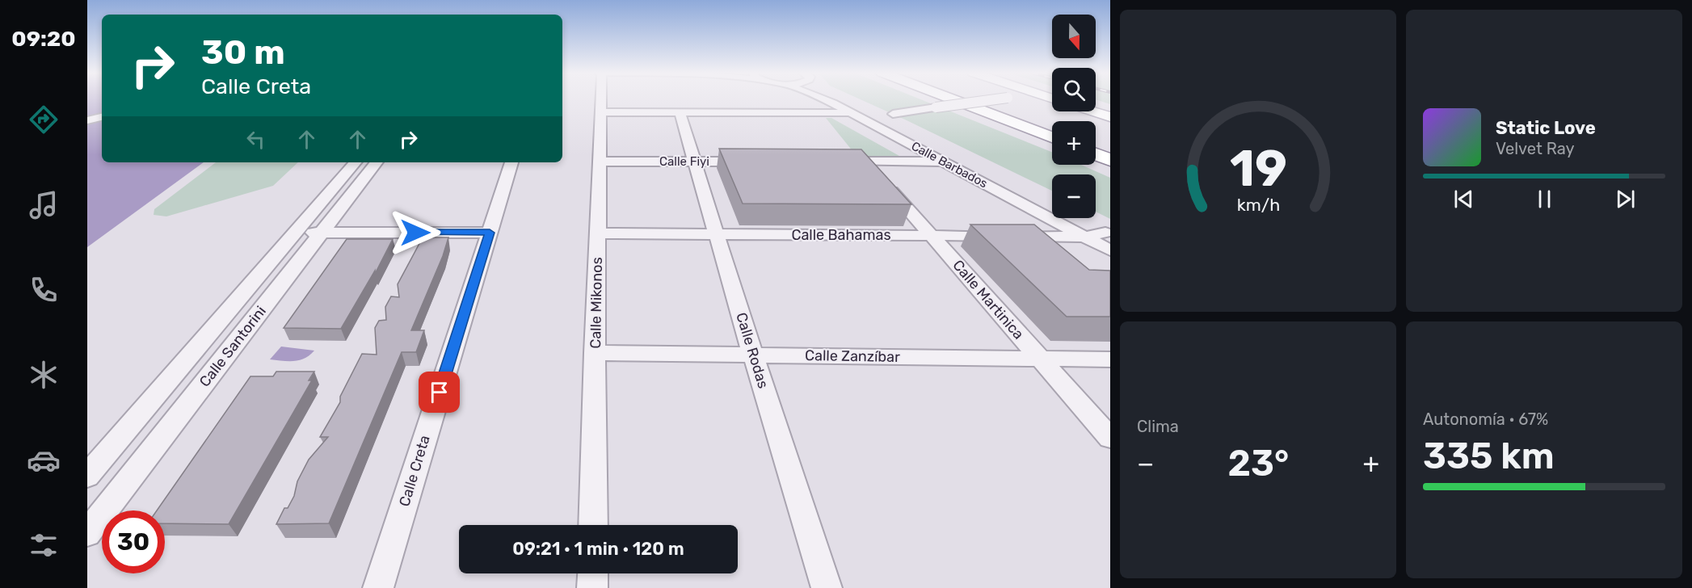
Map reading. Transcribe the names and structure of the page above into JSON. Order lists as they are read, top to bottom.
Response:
{
  "streets": {
    "street": [
      "Calle Fiyi",
      "Calle Barbados",
      "Calle Bahamas",
      "Calle Martinica",
      "Calle Mikonos",
      "Calle Santorini",
      "Calle Rodas",
      "Calle Zanzíbar",
      "Calle Creta"
    ]
  },
  "crossings": [
    ["Calle Fiyi", "Calle Mikonos"],
    ["Calle Fiyi", "Calle Rodas"],
    ["Calle Barbados", "Calle Bahamas"],
    ["Calle Bahamas", "Calle Martinica"],
    ["Calle Bahamas", "Calle Mikonos"],
    ["Calle Bahamas", "Calle Rodas"],
    ["Calle Martinica", "Calle Zanzíbar"],
    ["Calle Mikonos", "Calle Zanzíbar"],
    ["Calle Rodas", "Calle Zanzíbar"]
  ],
  "north": "bottom",
  "page": {
    "tabs": "09:20",
    "map_buttons": ["+", "−"],
    "turn": ["30 m", "Calle Creta"],
    "song": ["Static Love", "Velvet Ray"],
    "tile": [
      "Clima",
      ["Autonomía · 67%", "335 km"]
    ],
    "heat": ["−", "23°", "+"],
    "limit": "30",
    "trip": "09:21 · 1 min · 120 m",
    "gauge": ["19", "km/h"]
  }
}
